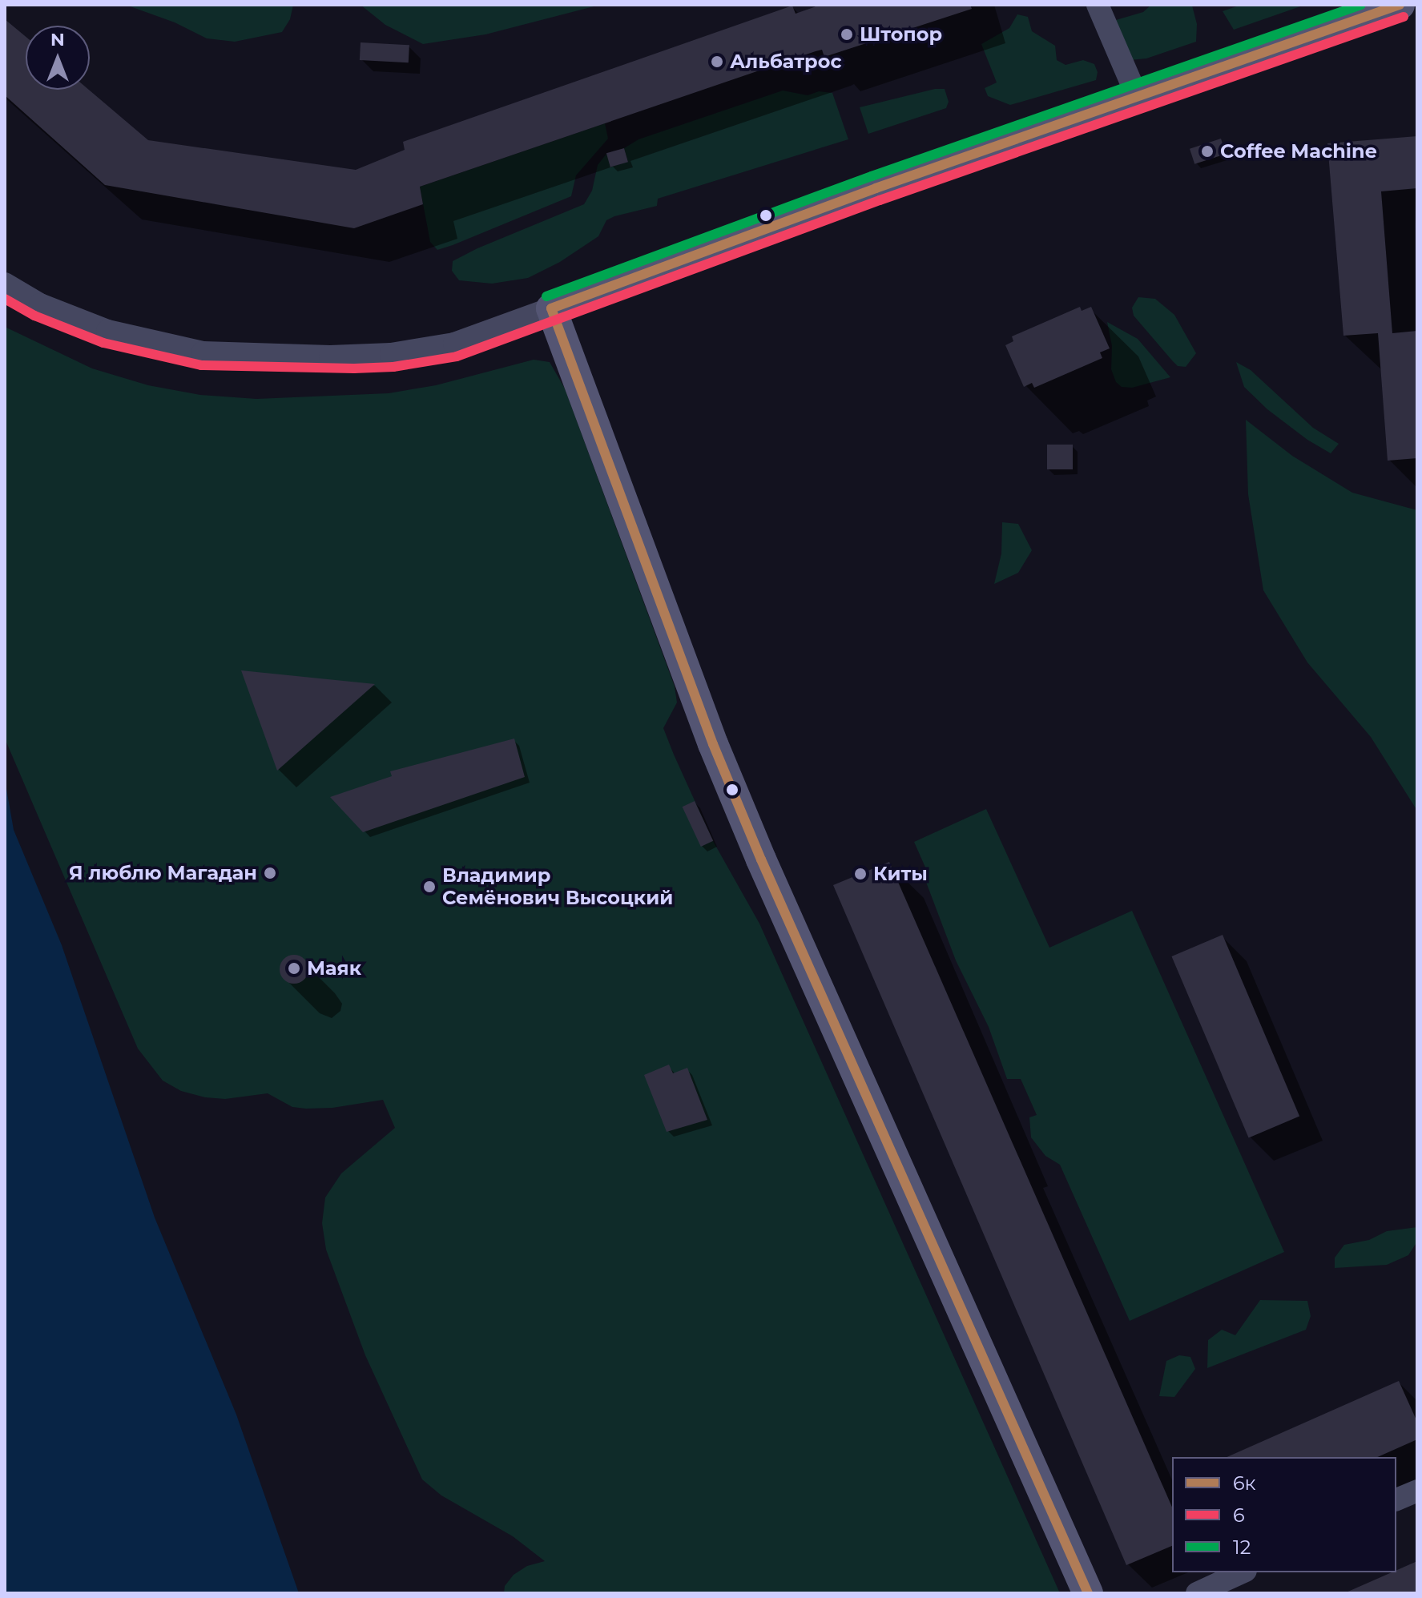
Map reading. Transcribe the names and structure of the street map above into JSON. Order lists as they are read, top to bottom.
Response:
{
  "places": [
    "Штопор",
    "Альбатрос",
    "Coffee Machine",
    "Я люблю Магадан",
    "Киты",
    "Владимир Семёнович Высоцкий",
    "Маяк"
  ],
  "lines": ["transit line 6к", "transit line 12", "transit line 6"],
  "legend": ["6к", "6", "12"],
  "north": "top"
}
